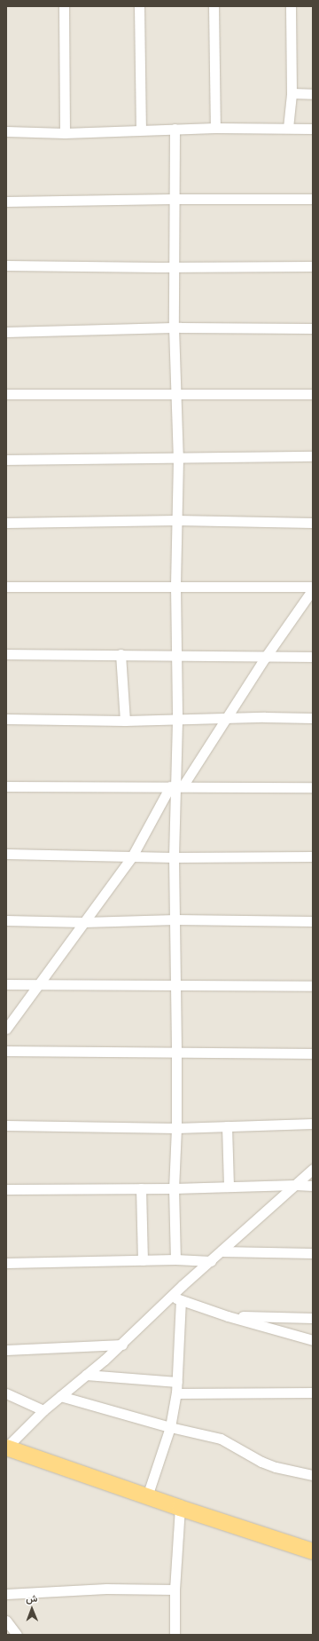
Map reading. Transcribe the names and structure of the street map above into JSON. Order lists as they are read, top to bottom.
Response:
{
  "north": "top"
}
